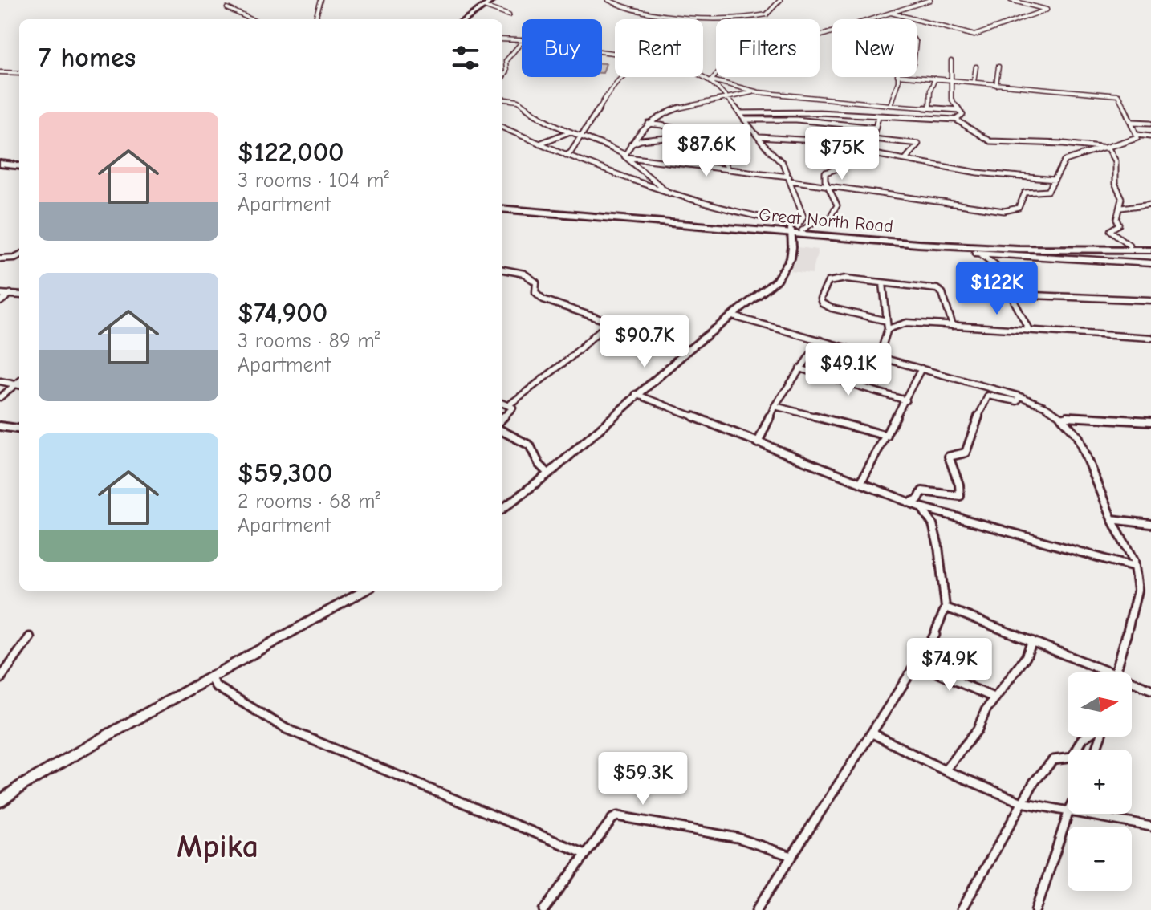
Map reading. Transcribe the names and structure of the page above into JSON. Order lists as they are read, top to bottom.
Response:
{
  "streets": {
    "highway": ["Great North Road"]
  },
  "districts": ["Mpika"],
  "north": "right",
  "page": {
    "chip": [
      "Buy",
      "Rent",
      "Filters",
      "New"
    ],
    "heading": "7 homes",
    "list": [
      {
        "name": "$122,000",
        "note": "3 rooms · 104 m² · Apartment"
      },
      {
        "name": "$74,900",
        "note": "3 rooms · 89 m² · Apartment"
      },
      {
        "name": "$59,300",
        "note": "2 rooms · 68 m² · Apartment"
      }
    ],
    "price": [
      "$87.6K",
      "$75K",
      "$122K",
      "$90.7K",
      "$49.1K",
      "$74.9K",
      "$59.3K"
    ],
    "map_buttons": ["+", "−"]
  }
}
